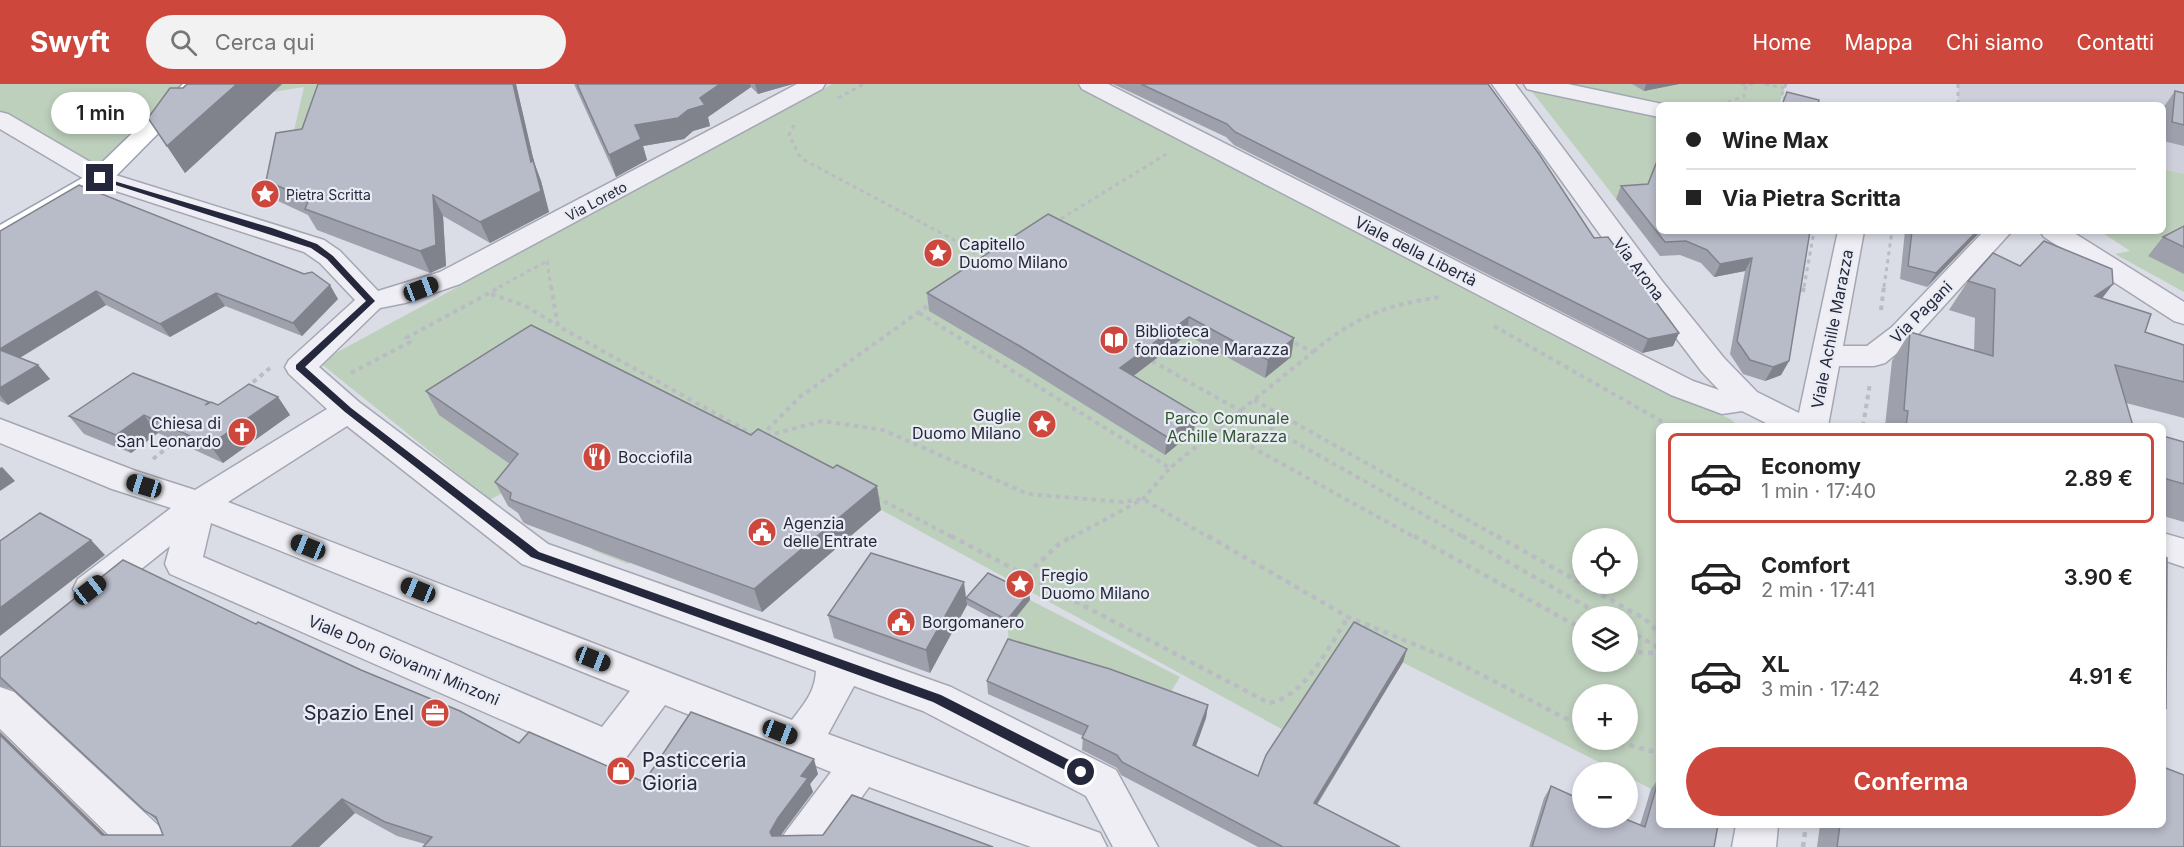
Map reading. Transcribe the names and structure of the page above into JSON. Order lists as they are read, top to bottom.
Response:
{
  "streets": {
    "street": [
      "Via Loreto",
      "Viale della Libertà",
      "Via Arona",
      "Via Pagani",
      "Viale Achille Marazza",
      "Viale Don Giovanni Minzoni"
    ]
  },
  "crossings": [
    ["Viale della Libertà", "Via Arona"],
    ["Via Pagani", "Viale Achille Marazza"]
  ],
  "parks": ["Parco Comunale Achille Marazza"],
  "places": {
    "place": [
      "Pietra Scritta",
      "Capitello Duomo Milano",
      "Guglie Duomo Milano",
      "Fregio Duomo Milano"
    ],
    "library": ["Biblioteca fondazione Marazza"],
    "church": ["Chiesa di San Leonardo"],
    "restaurant": ["Bocciofila"],
    "public building": ["Agenzia delle Entrate", "Borgomanero"],
    "office": ["Spazio Enel"],
    "shop": ["Pasticceria Gioria"]
  },
  "page": {
    "header": "Swyft",
    "search": "Cerca qui",
    "nav": [
      "Home",
      "Mappa",
      "Chi siamo",
      "Contatti"
    ],
    "bubble": "1 min",
    "banner": ["Wine Max", "Via Pietra Scritta"],
    "list": [
      {
        "name": "Economy",
        "note": "1 min · 17:40",
        "value": "2.89 €"
      },
      {
        "name": "Comfort",
        "note": "2 min · 17:41",
        "value": "3.90 €"
      },
      {
        "name": "XL",
        "note": "3 min · 17:42",
        "value": "4.91 €"
      }
    ],
    "map_buttons": ["+", "−"],
    "buttons": "Conferma"
  }
}
